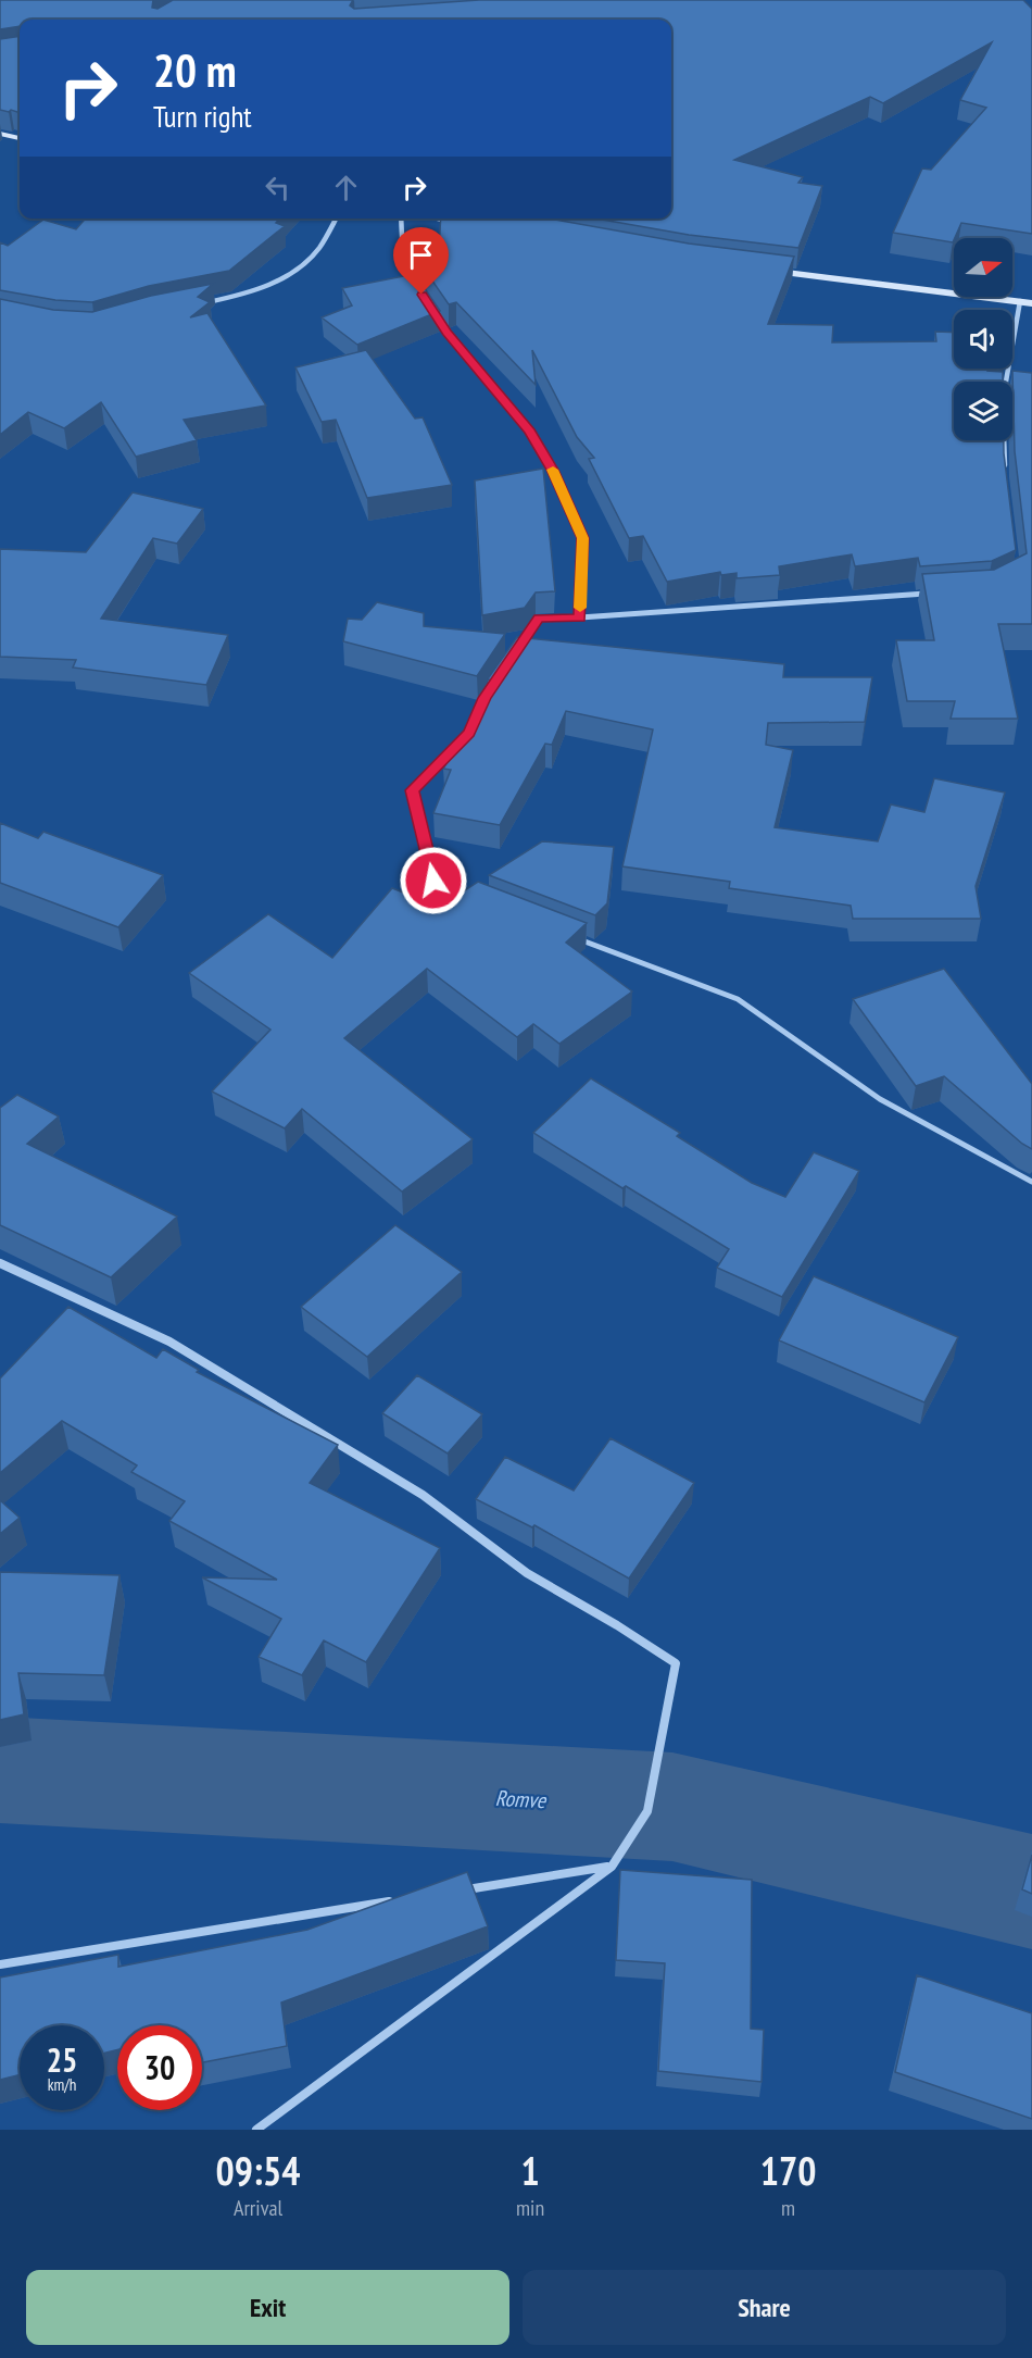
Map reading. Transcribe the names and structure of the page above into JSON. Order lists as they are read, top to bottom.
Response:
{
  "water": ["Romve"],
  "north": "right",
  "page": {
    "turn": ["20 m", "Turn right"],
    "speed": "25 km/h",
    "limit": "30",
    "eta": [
      "09:54",
      "Arrival",
      "1",
      "min",
      "170",
      "m"
    ],
    "buttons": ["Exit", "Share"]
  }
}
